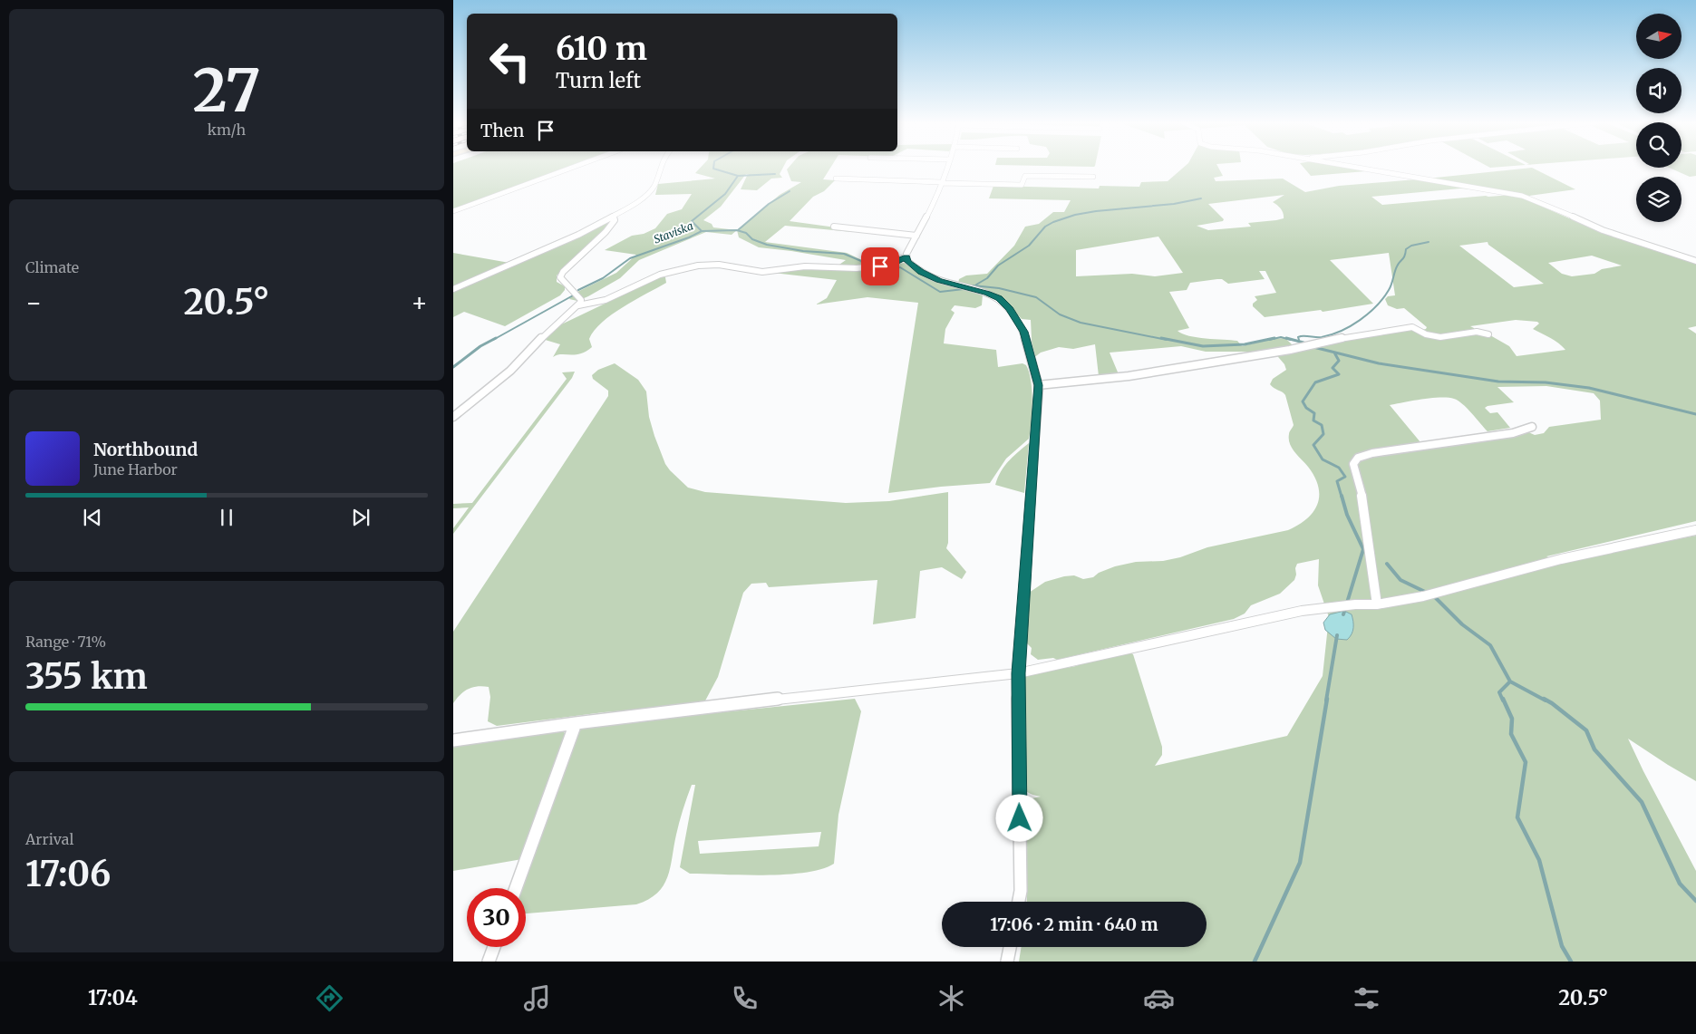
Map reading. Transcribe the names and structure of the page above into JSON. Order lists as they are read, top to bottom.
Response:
{
  "water": ["Staviska"],
  "north": "right",
  "page": {
    "tile": [
      ["27", "km/h"],
      "Climate",
      ["Range · 71%", "355 km"],
      ["Arrival", "17:06"]
    ],
    "turn": ["610 m", "Turn left"],
    "then": "Then",
    "heat": ["−", "20.5°", "+"],
    "song": ["Northbound", "June Harbor"],
    "limit": "30",
    "trip": "17:06 · 2 min · 640 m",
    "tabs": ["17:04", "20.5°"]
  }
}
